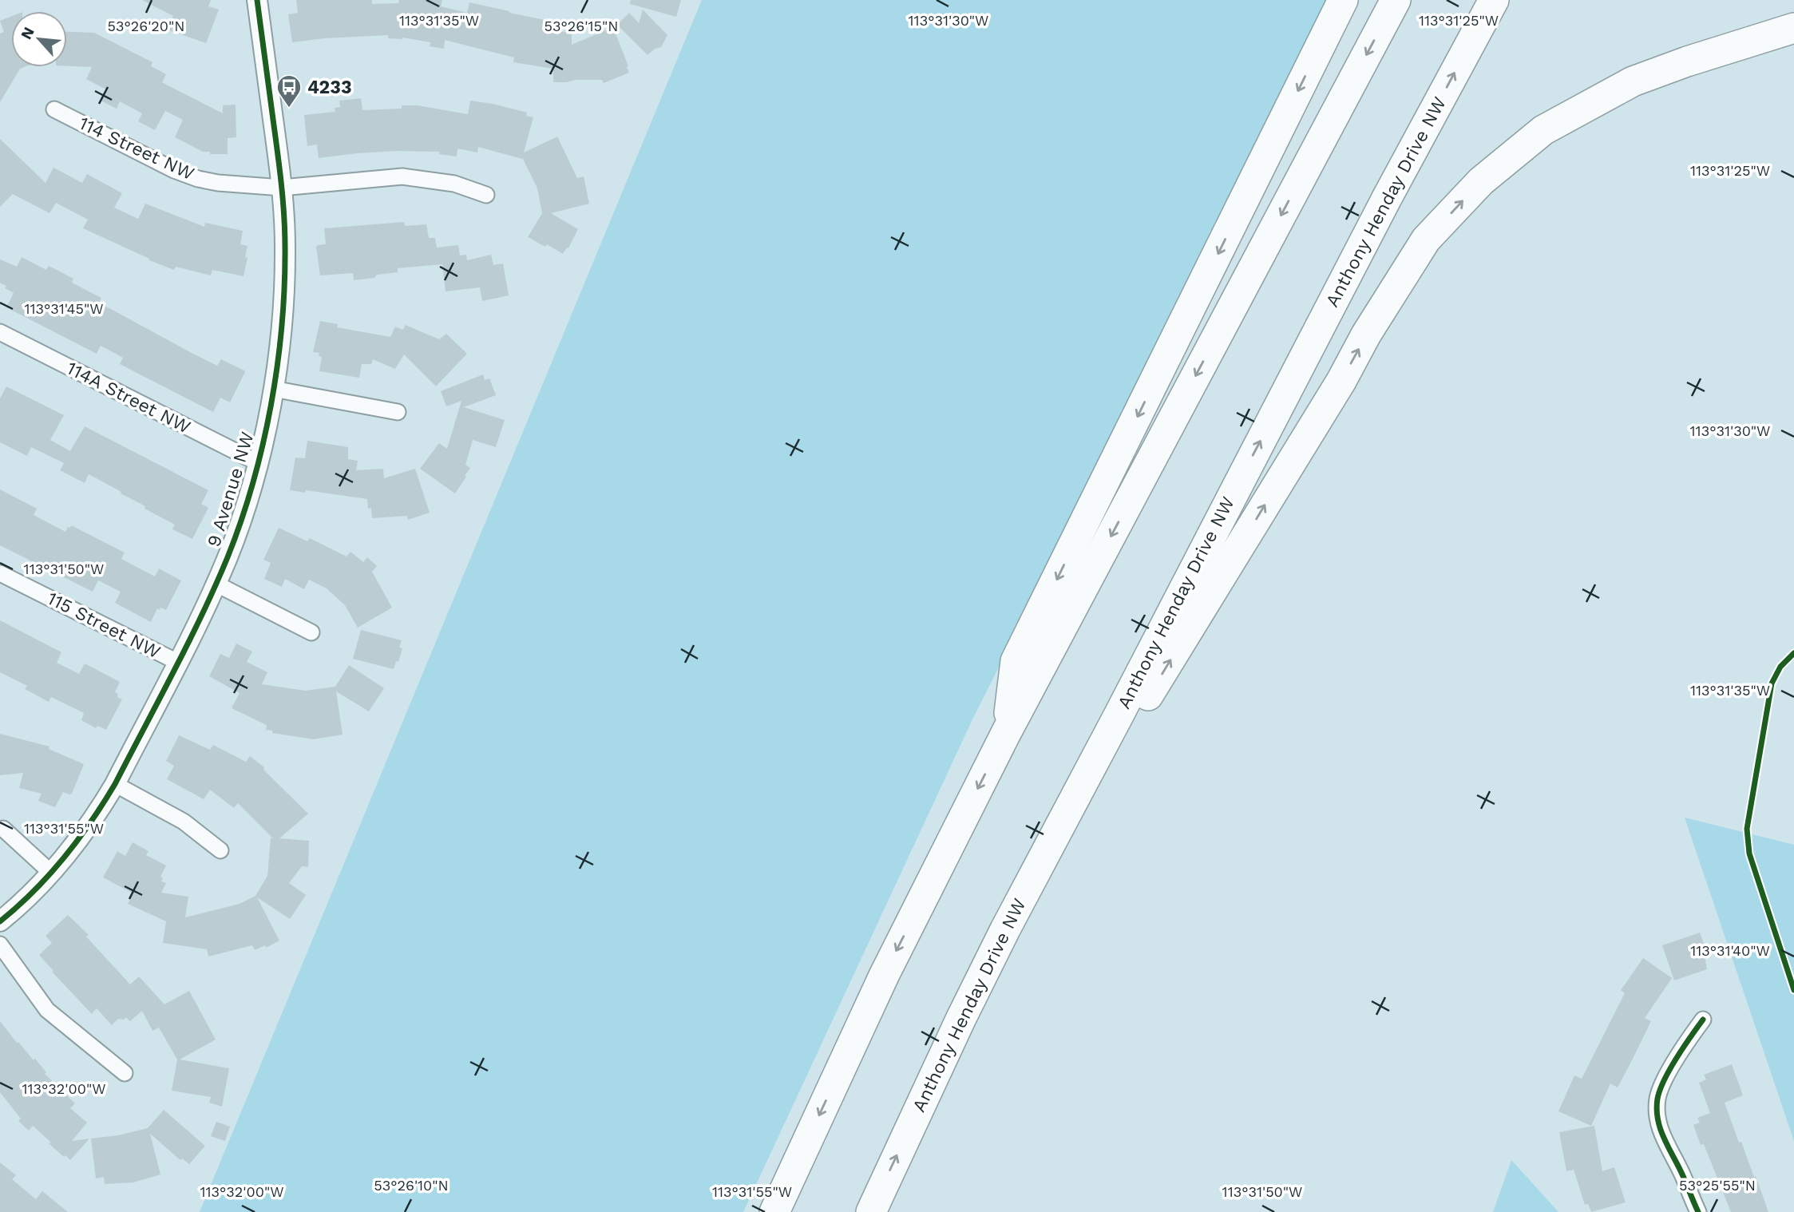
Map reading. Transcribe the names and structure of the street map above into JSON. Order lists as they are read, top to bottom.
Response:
{
  "streets": {
    "highway": ["Anthony Henday Drive NW"],
    "street": [
      "114 Street NW",
      "114A Street NW",
      "9 Avenue NW",
      "115 Street NW"
    ]
  },
  "crossings": [
    ["114 Street NW", "9 Avenue NW"],
    ["114A Street NW", "9 Avenue NW"],
    ["9 Avenue NW", "115 Street NW"]
  ],
  "places": {
    "bus stop": ["4233"]
  },
  "north": "top left",
  "coordinates": [
    "113°31'35\"W",
    "113°31'25\"W",
    "113°31'30\"W",
    "53°26'20\"N",
    "53°26'15\"N",
    "113°31'45\"W",
    "113°31'50\"W",
    "113°31'55\"W",
    "113°31'40\"W",
    "113°32'00\"W",
    "53°26'10\"N",
    "53°25'55\"N"
  ]
}
